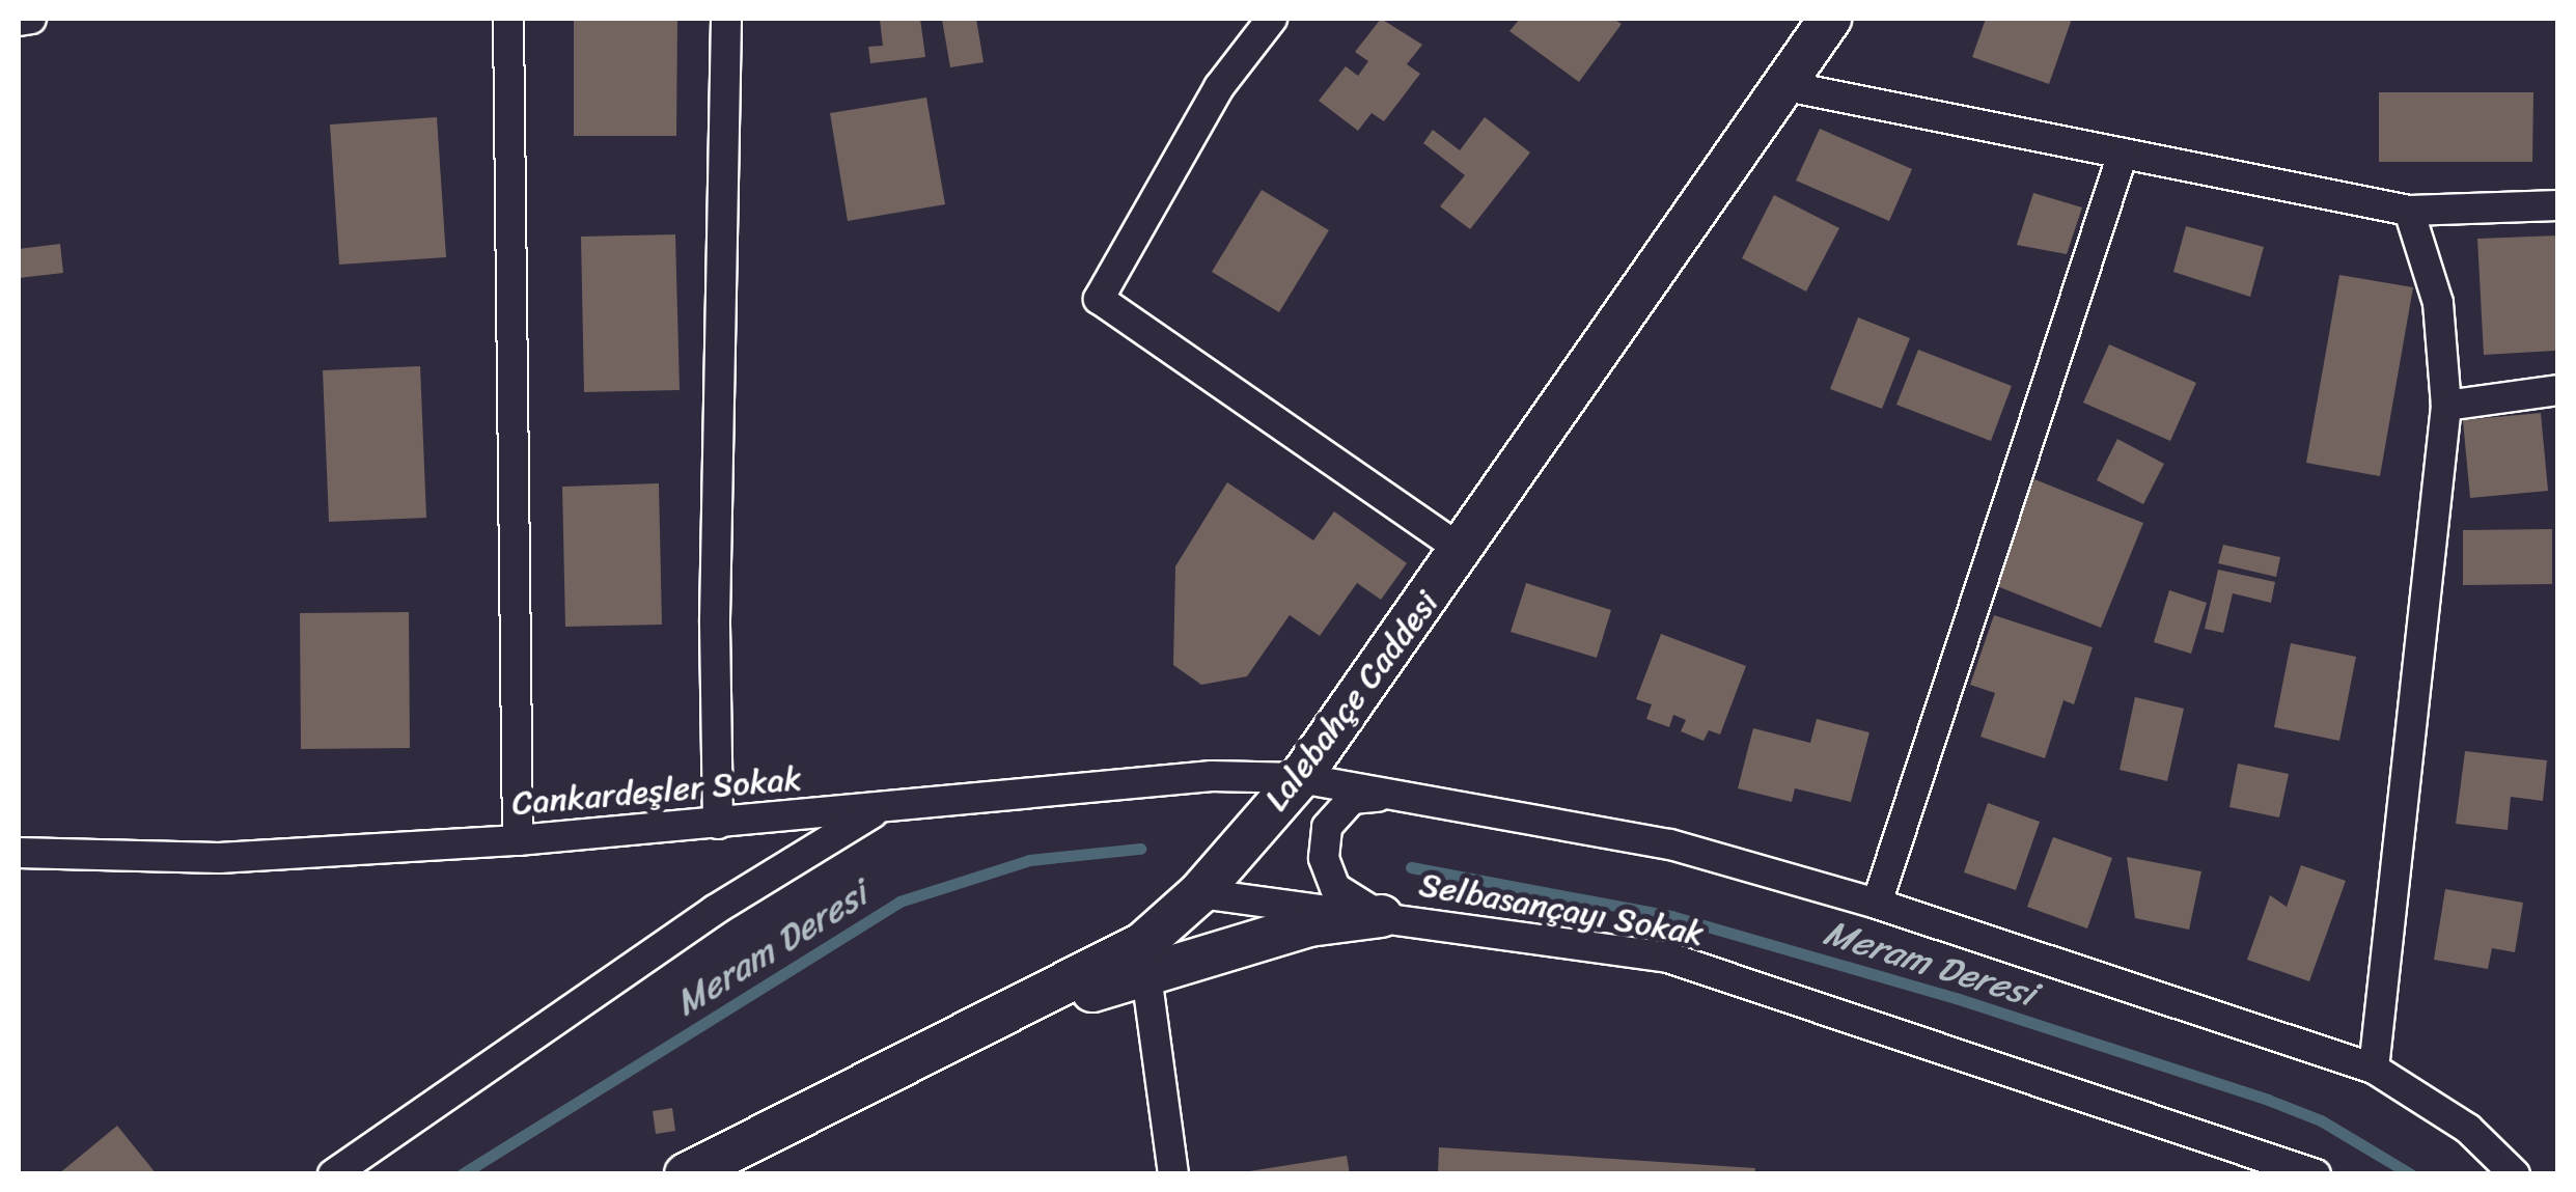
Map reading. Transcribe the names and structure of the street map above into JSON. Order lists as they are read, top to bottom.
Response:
{
  "streets": {
    "street": ["Lalebahçe Caddesi", "Cankardeşler Sokak", "Selbasançayı Sokak"]
  },
  "crossings": [
    ["Lalebahçe Caddesi", "Cankardeşler Sokak"],
    ["Lalebahçe Caddesi", "Selbasançayı Sokak"]
  ],
  "water": ["Meram Deresi"]
}
